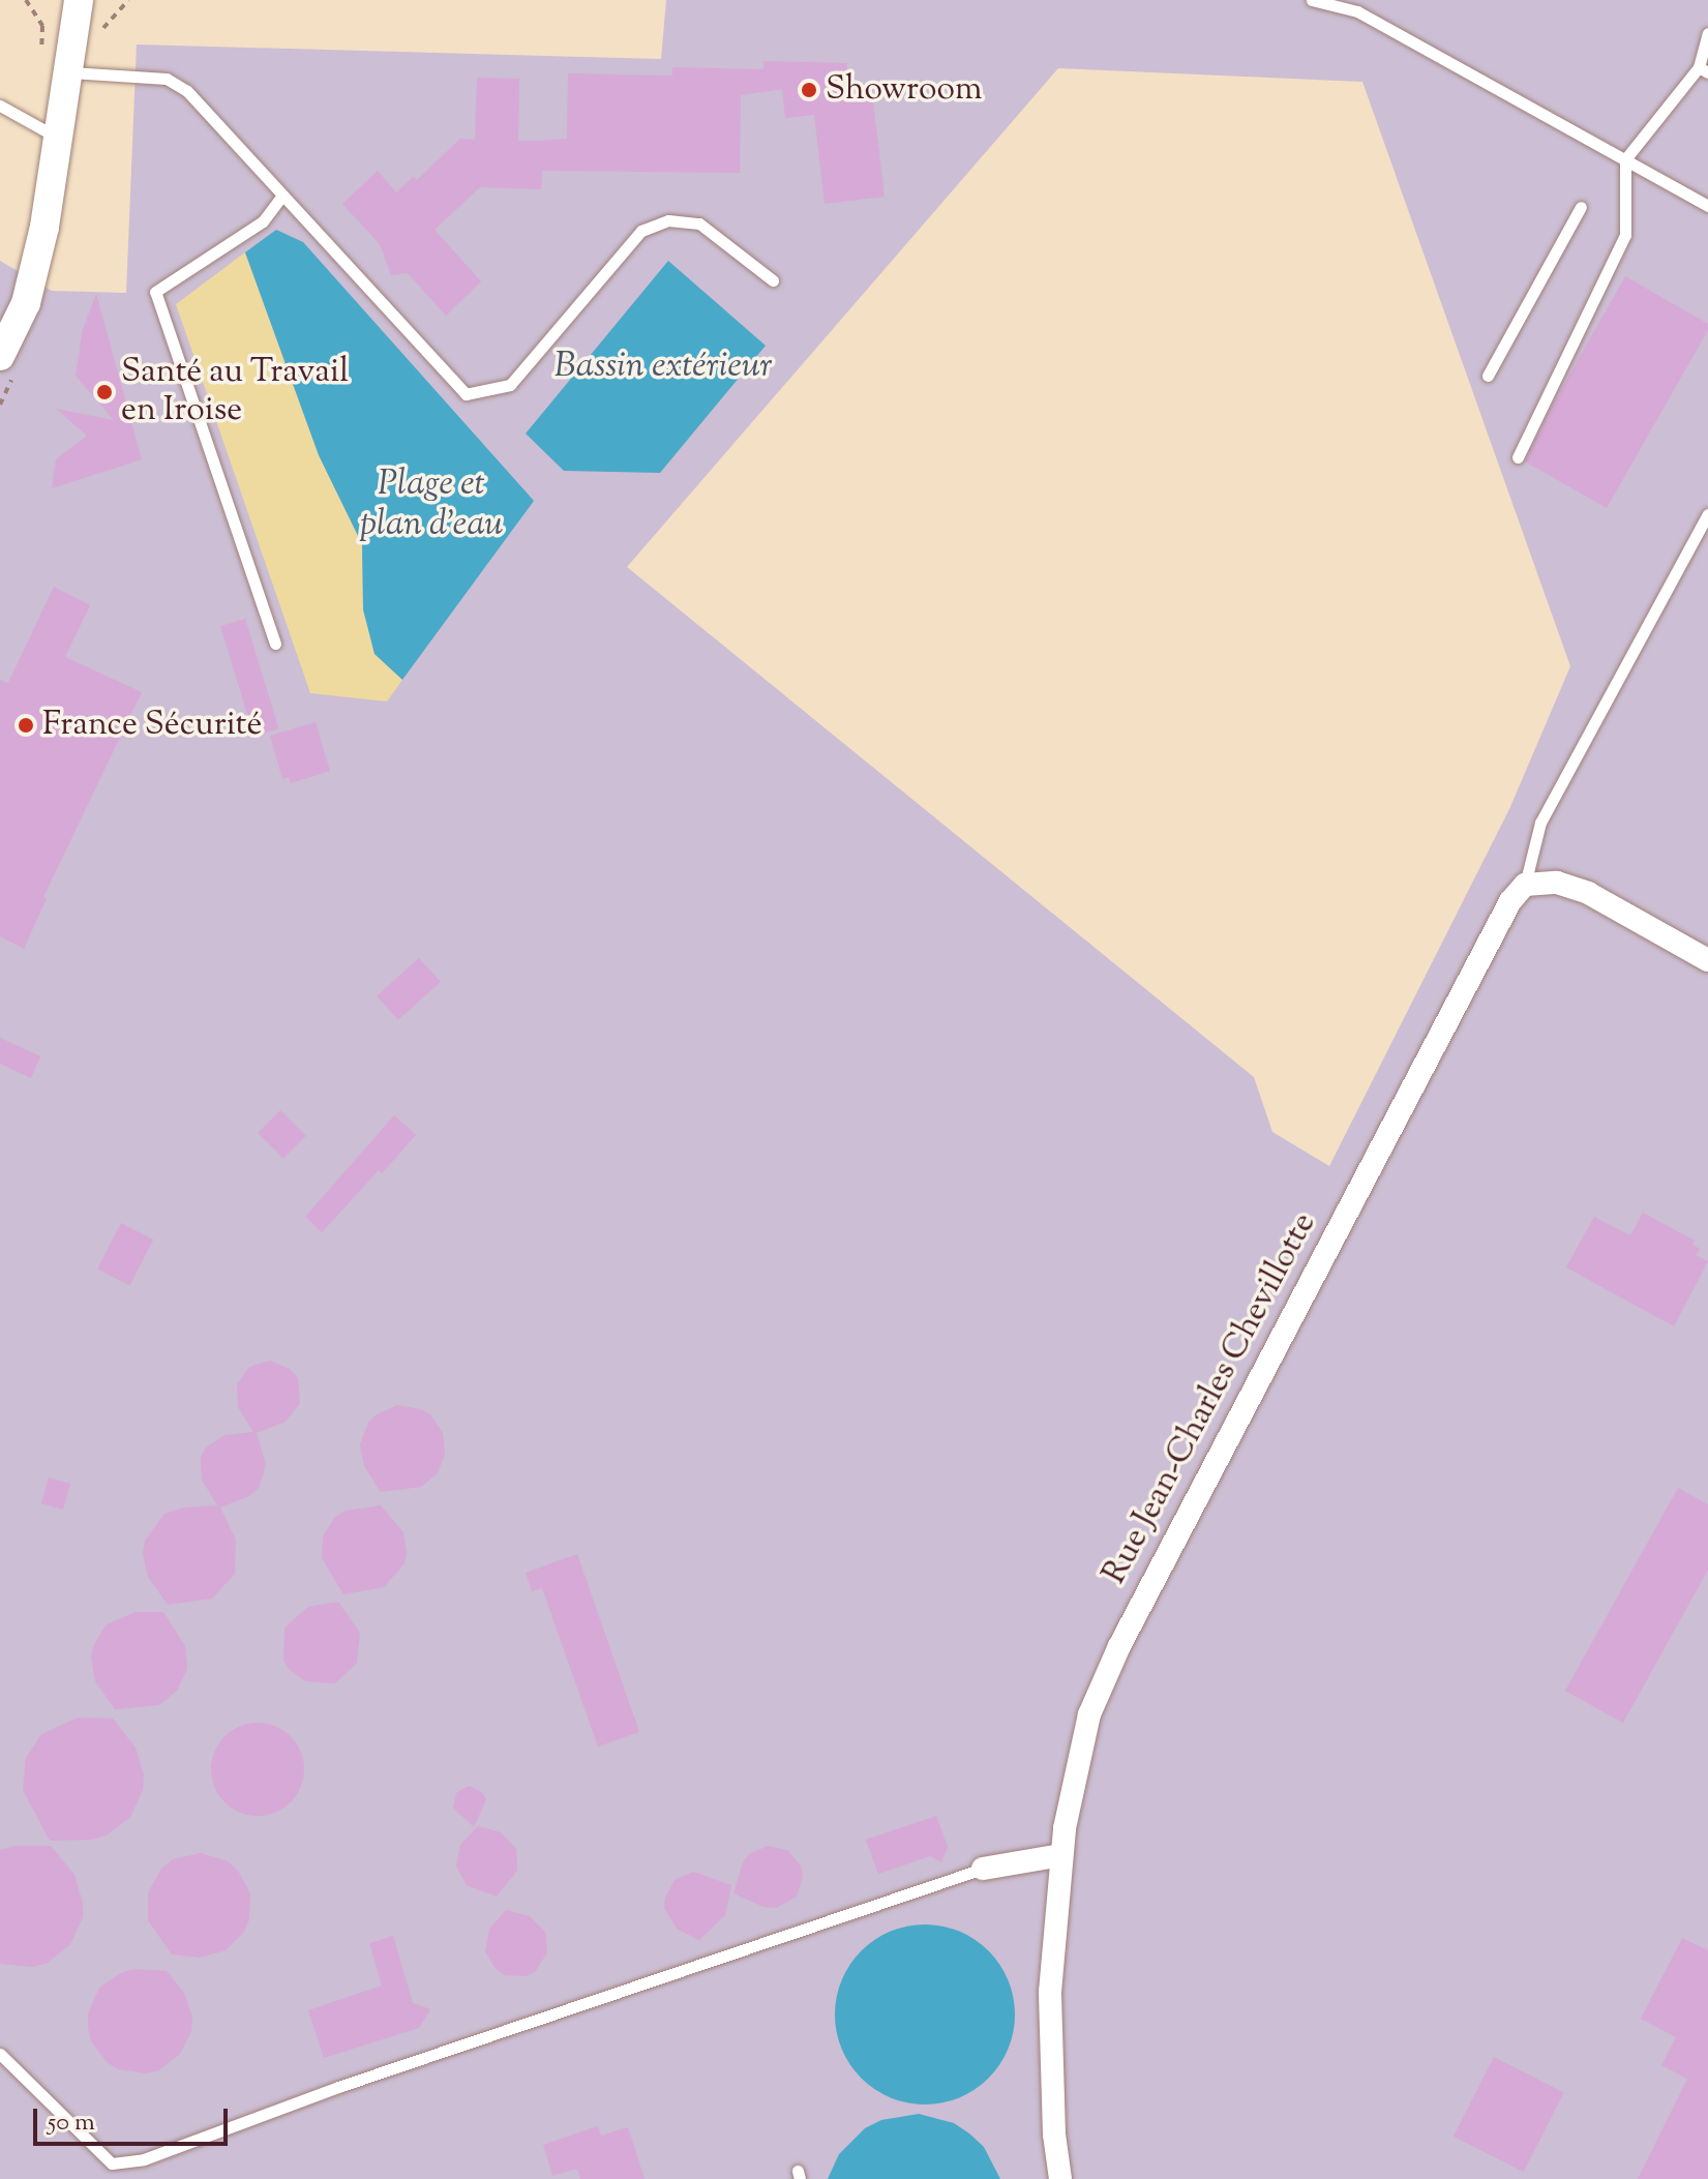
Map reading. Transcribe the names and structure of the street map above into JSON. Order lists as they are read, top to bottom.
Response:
{
  "streets": {
    "street": ["Rue Jean-Charles Chevillotte"]
  },
  "water": ["Bassin extérieur", "Plage et plan d'eau"],
  "places": ["Showroom", "Santé au Travail en Iroise", "France Sécurité"],
  "scale_bar": "50 m"
}
